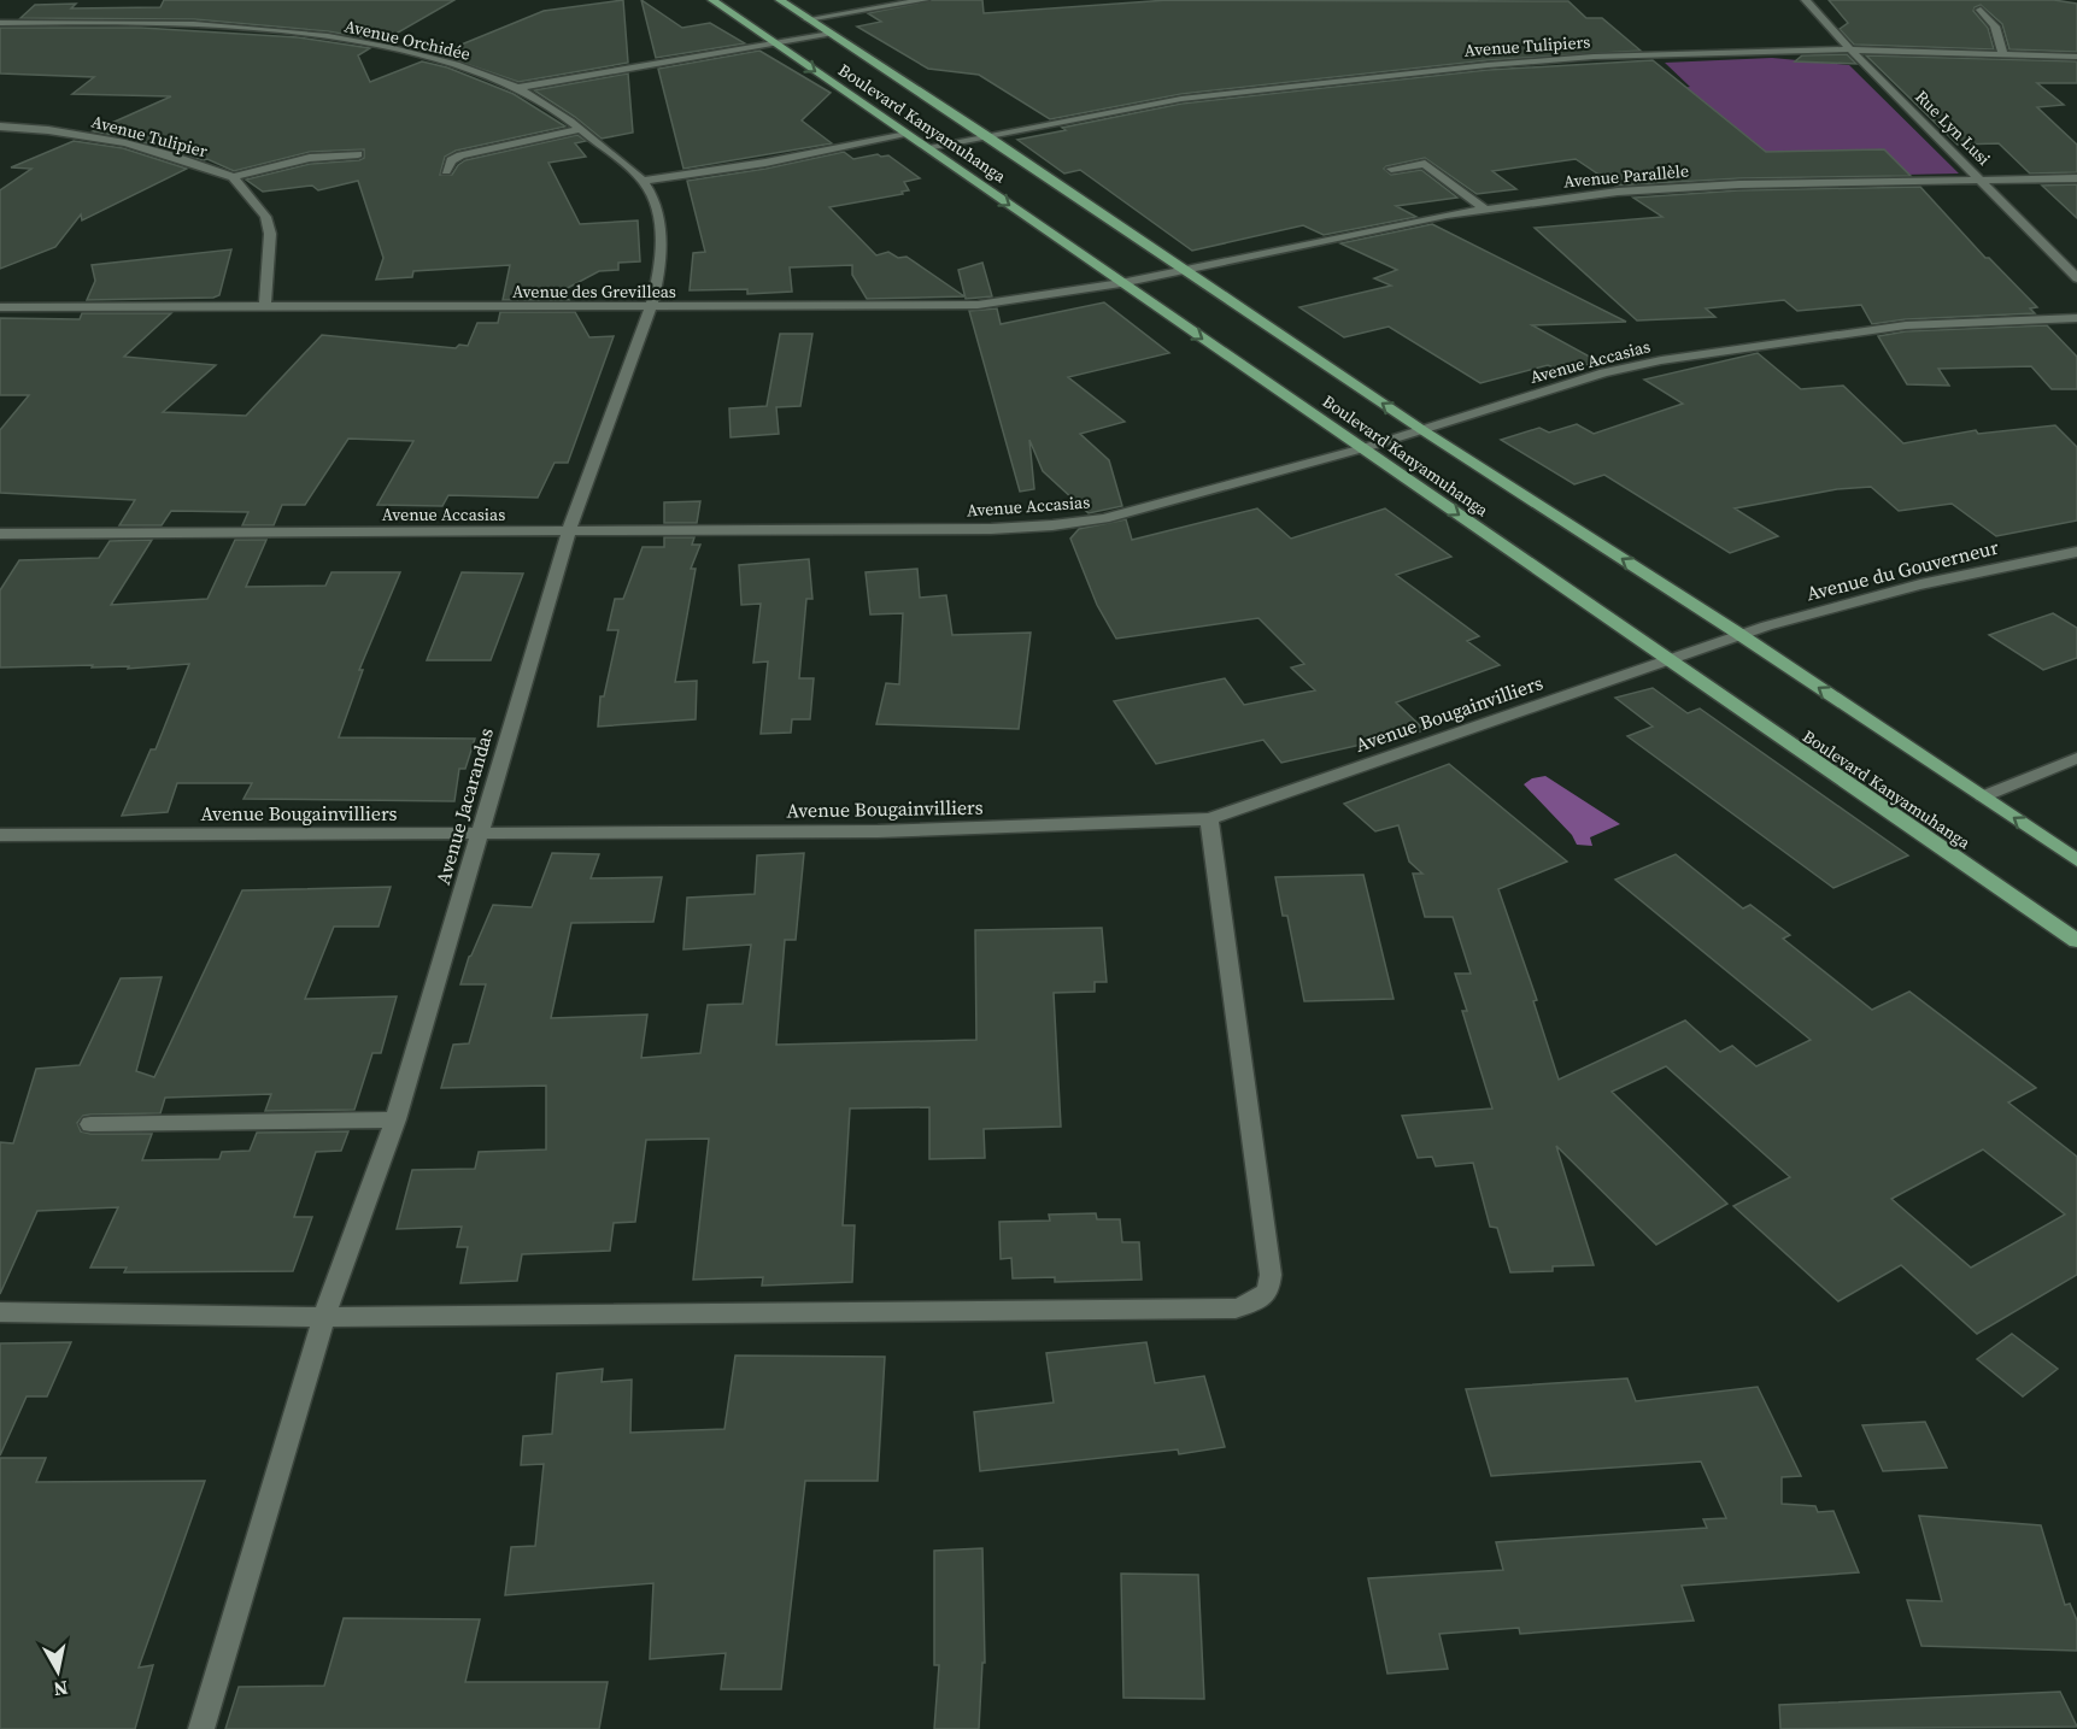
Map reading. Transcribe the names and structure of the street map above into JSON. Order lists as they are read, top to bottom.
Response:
{
  "streets": {
    "main road": ["Boulevard Kanyamuhanga"],
    "street": [
      "Avenue Orchidée",
      "Avenue Tulipiers",
      "Rue Lyn Lusi",
      "Avenue Tulipier",
      "Avenue Parallèle",
      "Avenue des Grevilleas",
      "Avenue Accasias",
      "Avenue du Gouverneur",
      "Avenue Bougainvilliers",
      "Avenue Jacarandas"
    ]
  },
  "crossings": [
    ["Avenue Tulipiers", "Boulevard Kanyamuhanga"],
    ["Avenue Tulipiers", "Rue Lyn Lusi"],
    ["Boulevard Kanyamuhanga", "Avenue des Grevilleas"],
    ["Boulevard Kanyamuhanga", "Avenue Accasias"],
    ["Boulevard Kanyamuhanga", "Avenue Bougainvilliers"],
    ["Rue Lyn Lusi", "Avenue Parallèle"],
    ["Avenue Parallèle", "Avenue des Grevilleas"],
    ["Avenue des Grevilleas", "Avenue Jacarandas"],
    ["Avenue Accasias", "Avenue Jacarandas"],
    ["Avenue du Gouverneur", "Avenue Bougainvilliers"],
    ["Avenue Bougainvilliers", "Avenue Jacarandas"]
  ],
  "north": "bottom"
}
